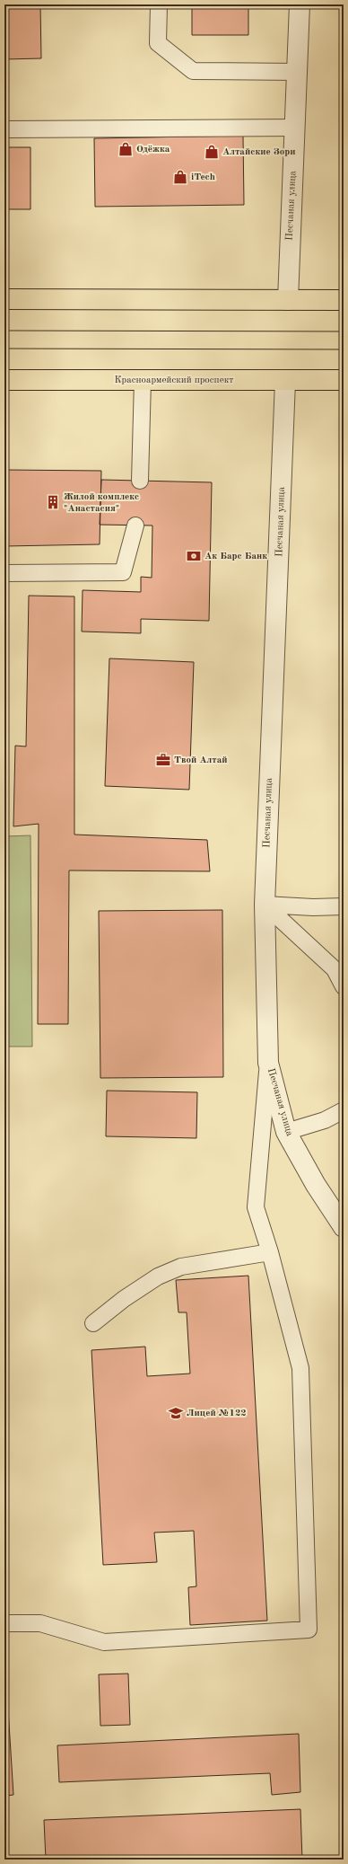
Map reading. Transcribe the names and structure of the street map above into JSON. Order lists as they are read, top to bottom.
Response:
{
  "streets": {
    "main road": ["Красноармейский проспект"],
    "street": ["Песчаная улица"]
  },
  "crossings": [
    ["Песчаная улица", "Красноармейский проспект"]
  ],
  "places": {
    "shop": ["Одёжка", "Алтайские Зори", "iTech"],
    "building": ["Жилой комплекс \"Анастасия\""],
    "bank": ["Ак Барс Банк"],
    "office": ["Твой Алтай"],
    "school or university": ["Лицей №122"]
  }
}
